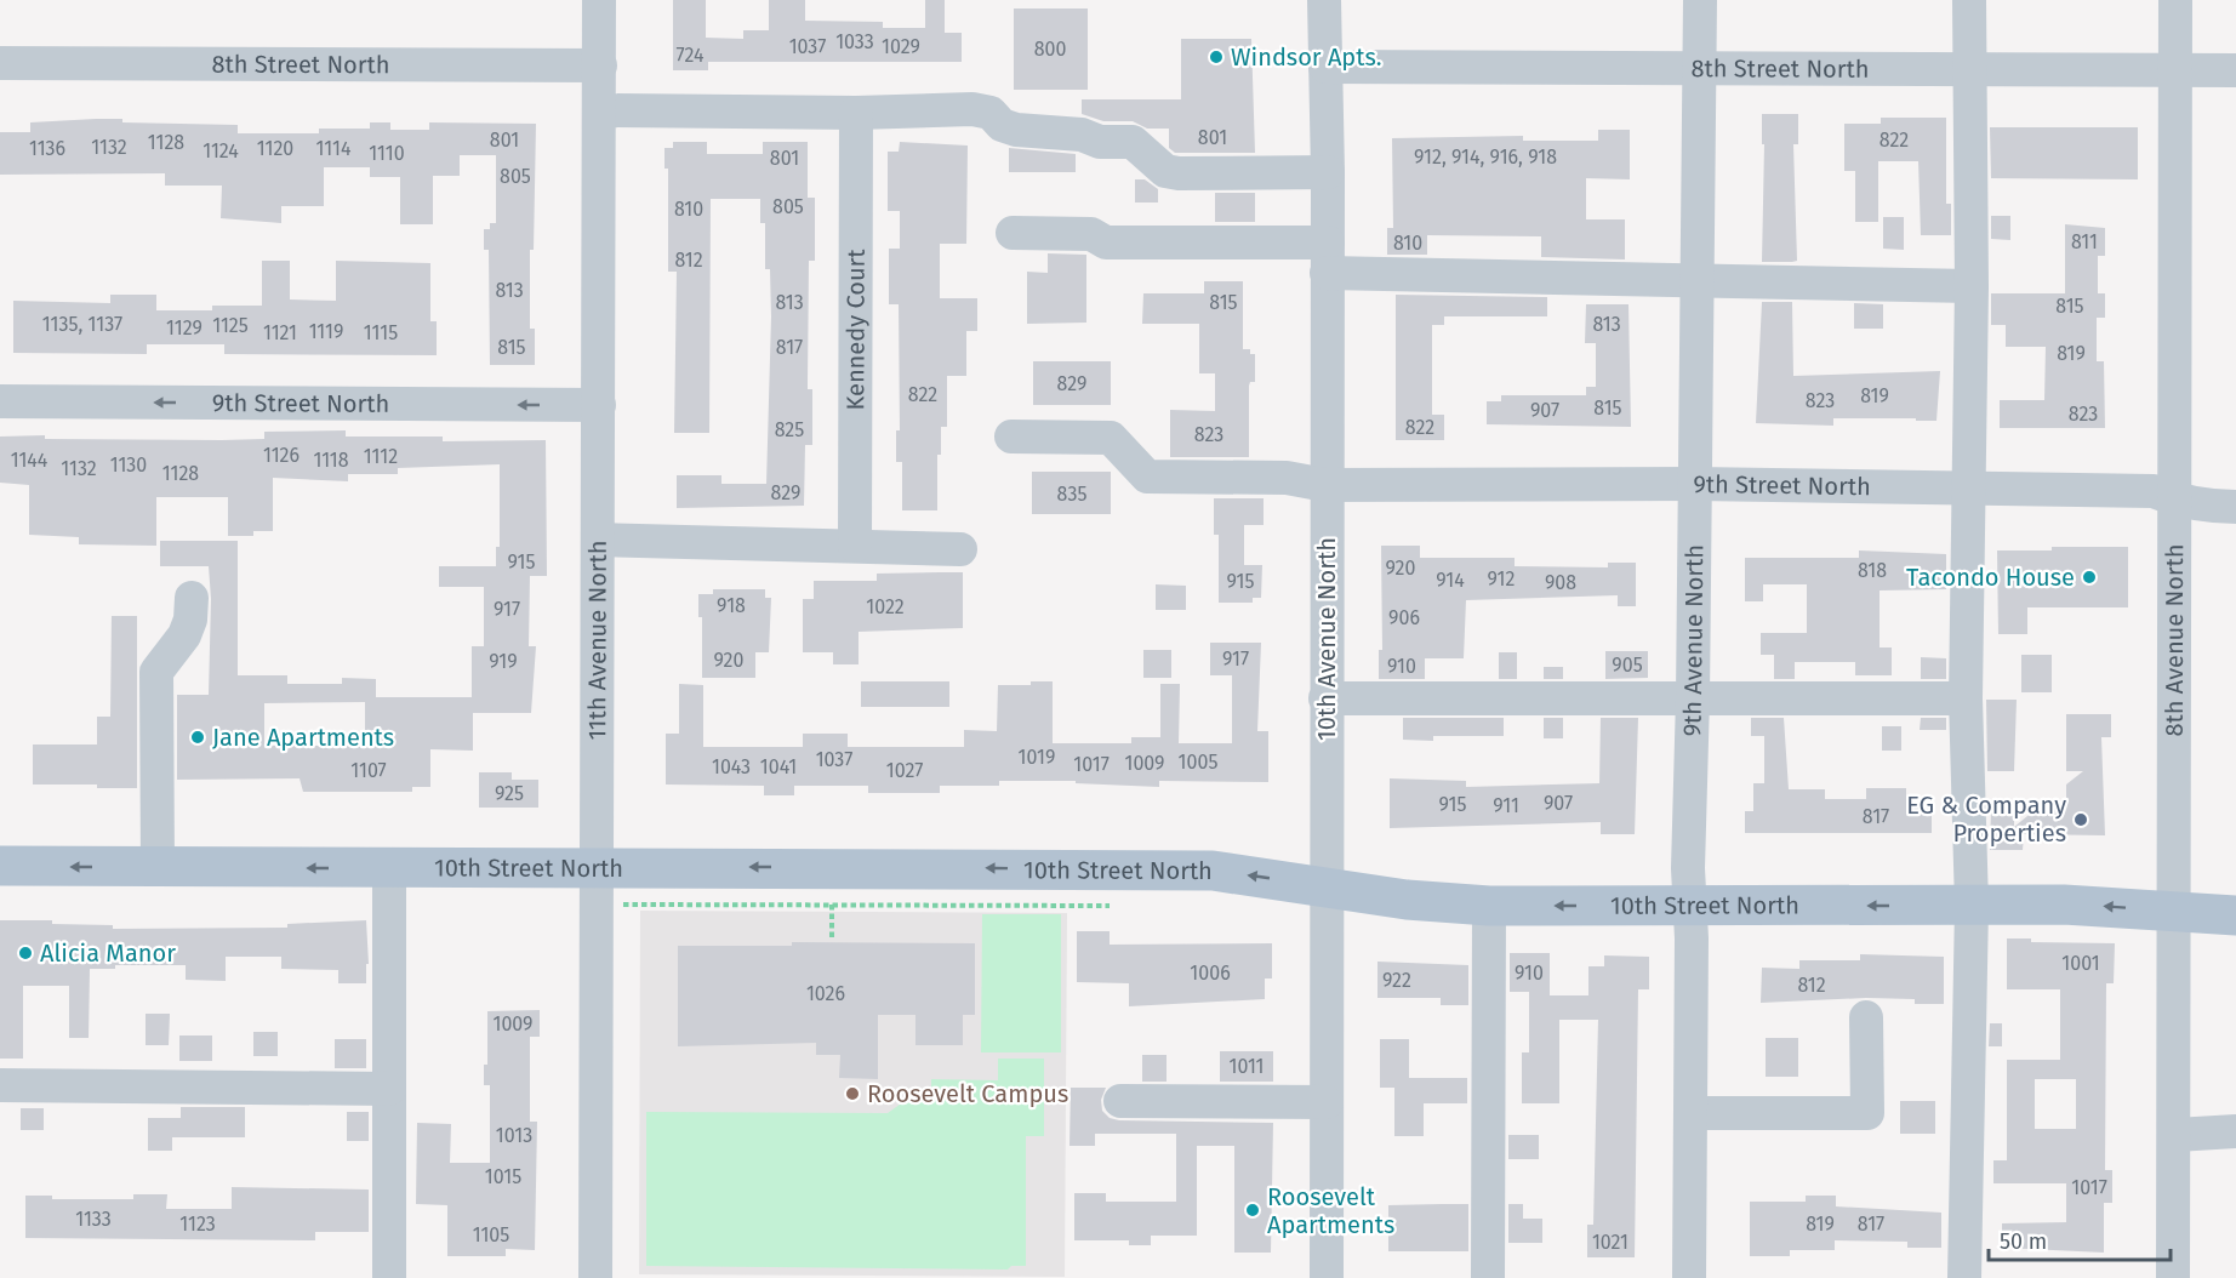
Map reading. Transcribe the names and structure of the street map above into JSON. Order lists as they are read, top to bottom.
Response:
{
  "streets": {
    "main road": ["10th Street North"],
    "street": [
      "8th Street North",
      "Kennedy Court",
      "9th Street North",
      "11th Avenue North",
      "10th Avenue North",
      "9th Avenue North",
      "8th Avenue North"
    ]
  },
  "crossings": [
    ["8th Street North", "11th Avenue North"],
    ["8th Street North", "10th Avenue North"],
    ["8th Street North", "9th Avenue North"],
    ["8th Street North", "8th Avenue North"],
    ["9th Street North", "11th Avenue North"],
    ["9th Street North", "10th Avenue North"],
    ["9th Street North", "9th Avenue North"],
    ["9th Street North", "8th Avenue North"],
    ["11th Avenue North", "10th Street North"],
    ["10th Avenue North", "10th Street North"],
    ["9th Avenue North", "10th Street North"],
    ["8th Avenue North", "10th Street North"]
  ],
  "one_way": ["10th Street North"],
  "places": [
    "Windsor Apts.",
    "Tacondo House",
    "Jane Apartments",
    "EG & Company Properties",
    "Alicia Manor",
    "Roosevelt Campus",
    "Roosevelt Apartments"
  ],
  "house_numbers": [
    "1033",
    "1037",
    "1029",
    "800",
    "724",
    "801",
    "801",
    "822",
    "1128",
    "1132",
    "1136",
    "1120",
    "1114",
    "1124",
    "1110",
    "912, 914, 916, 918",
    "801",
    "805",
    "805",
    "810",
    "811",
    "810",
    "812",
    "813",
    "813",
    "815",
    "815",
    "1135, 1137",
    "813",
    "1125",
    "1129",
    "1119",
    "1121",
    "1115",
    "815",
    "817",
    "819",
    "829",
    "822",
    "819",
    "823",
    "815",
    "907",
    "823",
    "822",
    "825",
    "823",
    "1126",
    "1112",
    "1144",
    "1118",
    "1130",
    "1132",
    "1128",
    "829",
    "835",
    "915",
    "920",
    "818",
    "912",
    "914",
    "915",
    "908",
    "918",
    "1022",
    "917",
    "906",
    "917",
    "920",
    "919",
    "905",
    "910",
    "1019",
    "1037",
    "1005",
    "1009",
    "1017",
    "1043",
    "1041",
    "1107",
    "1027",
    "925",
    "907",
    "915",
    "911",
    "817",
    "1001",
    "1006",
    "910",
    "922",
    "812",
    "1026",
    "1009",
    "1011",
    "1013",
    "1015",
    "1017",
    "1133",
    "1123",
    "819",
    "817",
    "1105",
    "1021"
  ],
  "scale_bar": "50 m"
}
